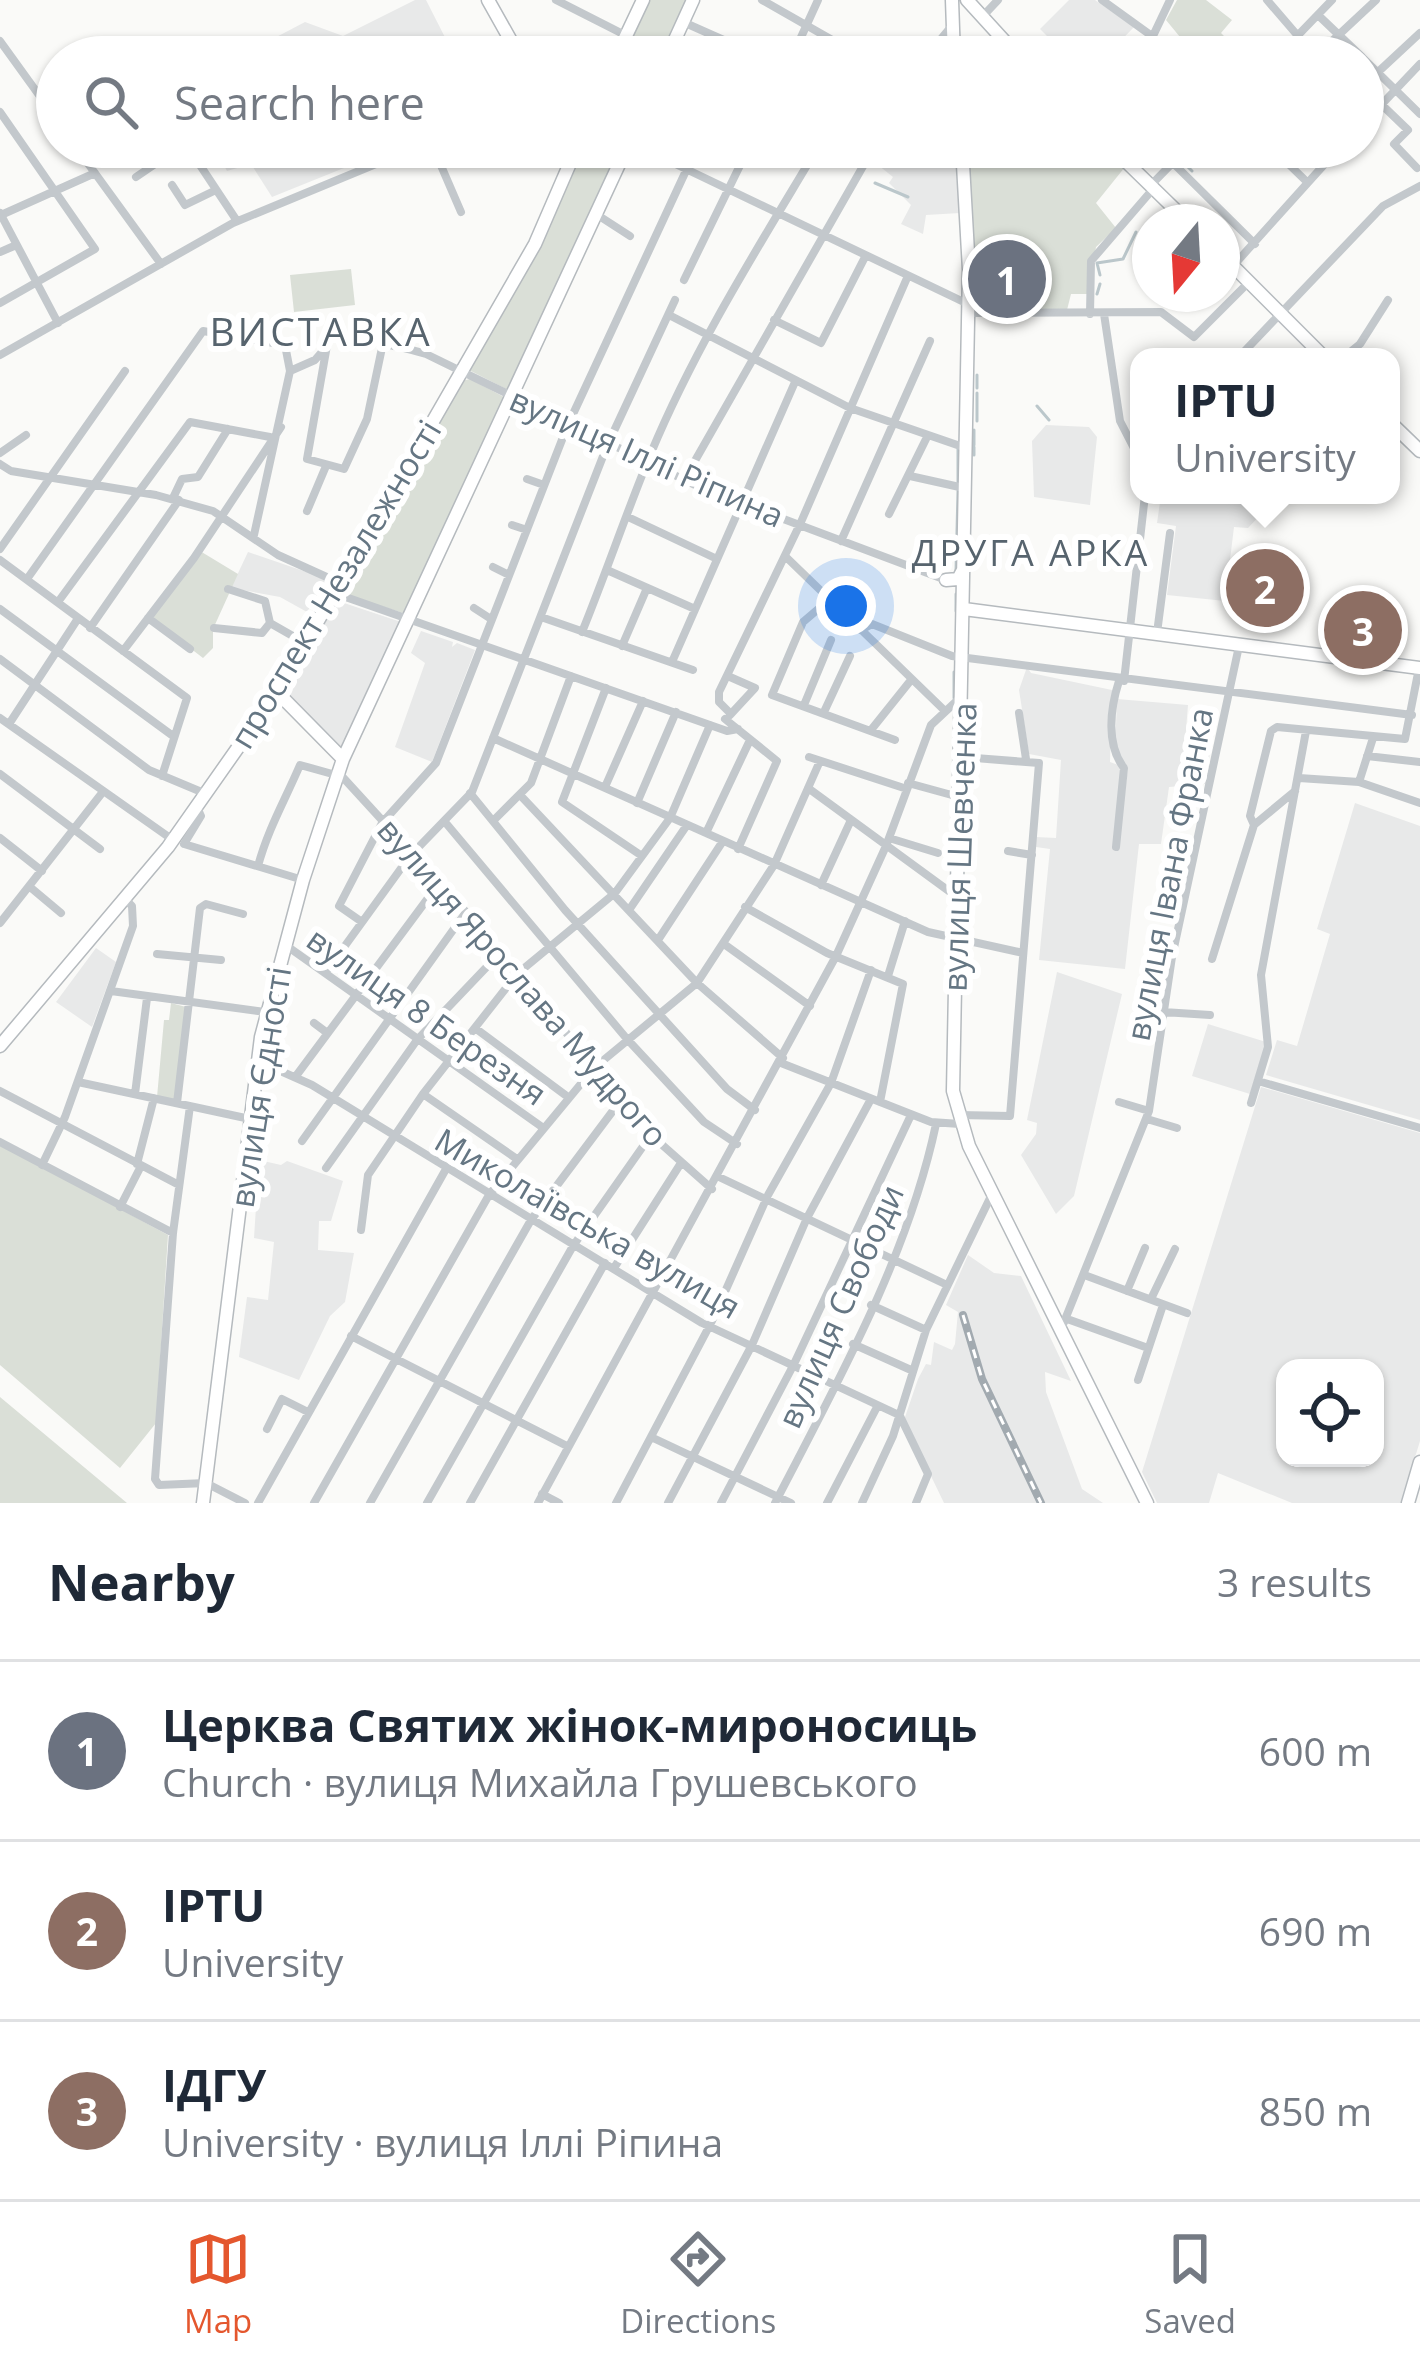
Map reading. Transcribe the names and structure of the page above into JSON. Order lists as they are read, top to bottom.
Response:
{
  "streets": {
    "main road": [
      "проспект Незалежності",
      "вулиця Шевченка",
      "вулиця Ярослава Мудрого",
      "вулиця Єдності"
    ],
    "street": [
      "вулиця Іллі Ріпина",
      "вулиця Івана Франка",
      "вулиця 8 Березня",
      "Миколаївська вулиця",
      "вулиця Свободи"
    ]
  },
  "crossings": [
    ["вулиця Іллі Ріпина", "проспект Незалежності"],
    ["вулиця Іллі Ріпина", "вулиця Шевченка"],
    ["проспект Незалежності", "вулиця Ярослава Мудрого"],
    ["проспект Незалежності", "вулиця Єдності"],
    ["вулиця Шевченка", "вулиця Івана Франка"],
    ["вулиця Ярослава Мудрого", "вулиця Єдності"],
    ["вулиця 8 Березня", "вулиця Єдності"],
    ["вулиця Єдності", "Миколаївська вулиця"],
    ["Миколаївська вулиця", "вулиця Свободи"]
  ],
  "districts": ["ВИСТАВКА", "ДРУГА АРКА"],
  "north": "bottom",
  "page": {
    "search": "Search here",
    "pins": ["1", "2", "3"],
    "popup": ["IPTU", "University"],
    "heading": ["Nearby", "3 results"],
    "list": [
      {
        "mark": "1",
        "name": "Церква Святих жінок-мироносиць",
        "note": "Church · вулиця Михайла Грушевського",
        "value": "600 m"
      },
      {
        "mark": "2",
        "name": "IPTU",
        "note": "University",
        "value": "690 m"
      },
      {
        "mark": "3",
        "name": "ІДГУ",
        "note": "University · вулиця Іллі Ріпина",
        "value": "850 m"
      }
    ],
    "nav": ["Map", "Directions", "Saved"]
  }
}
